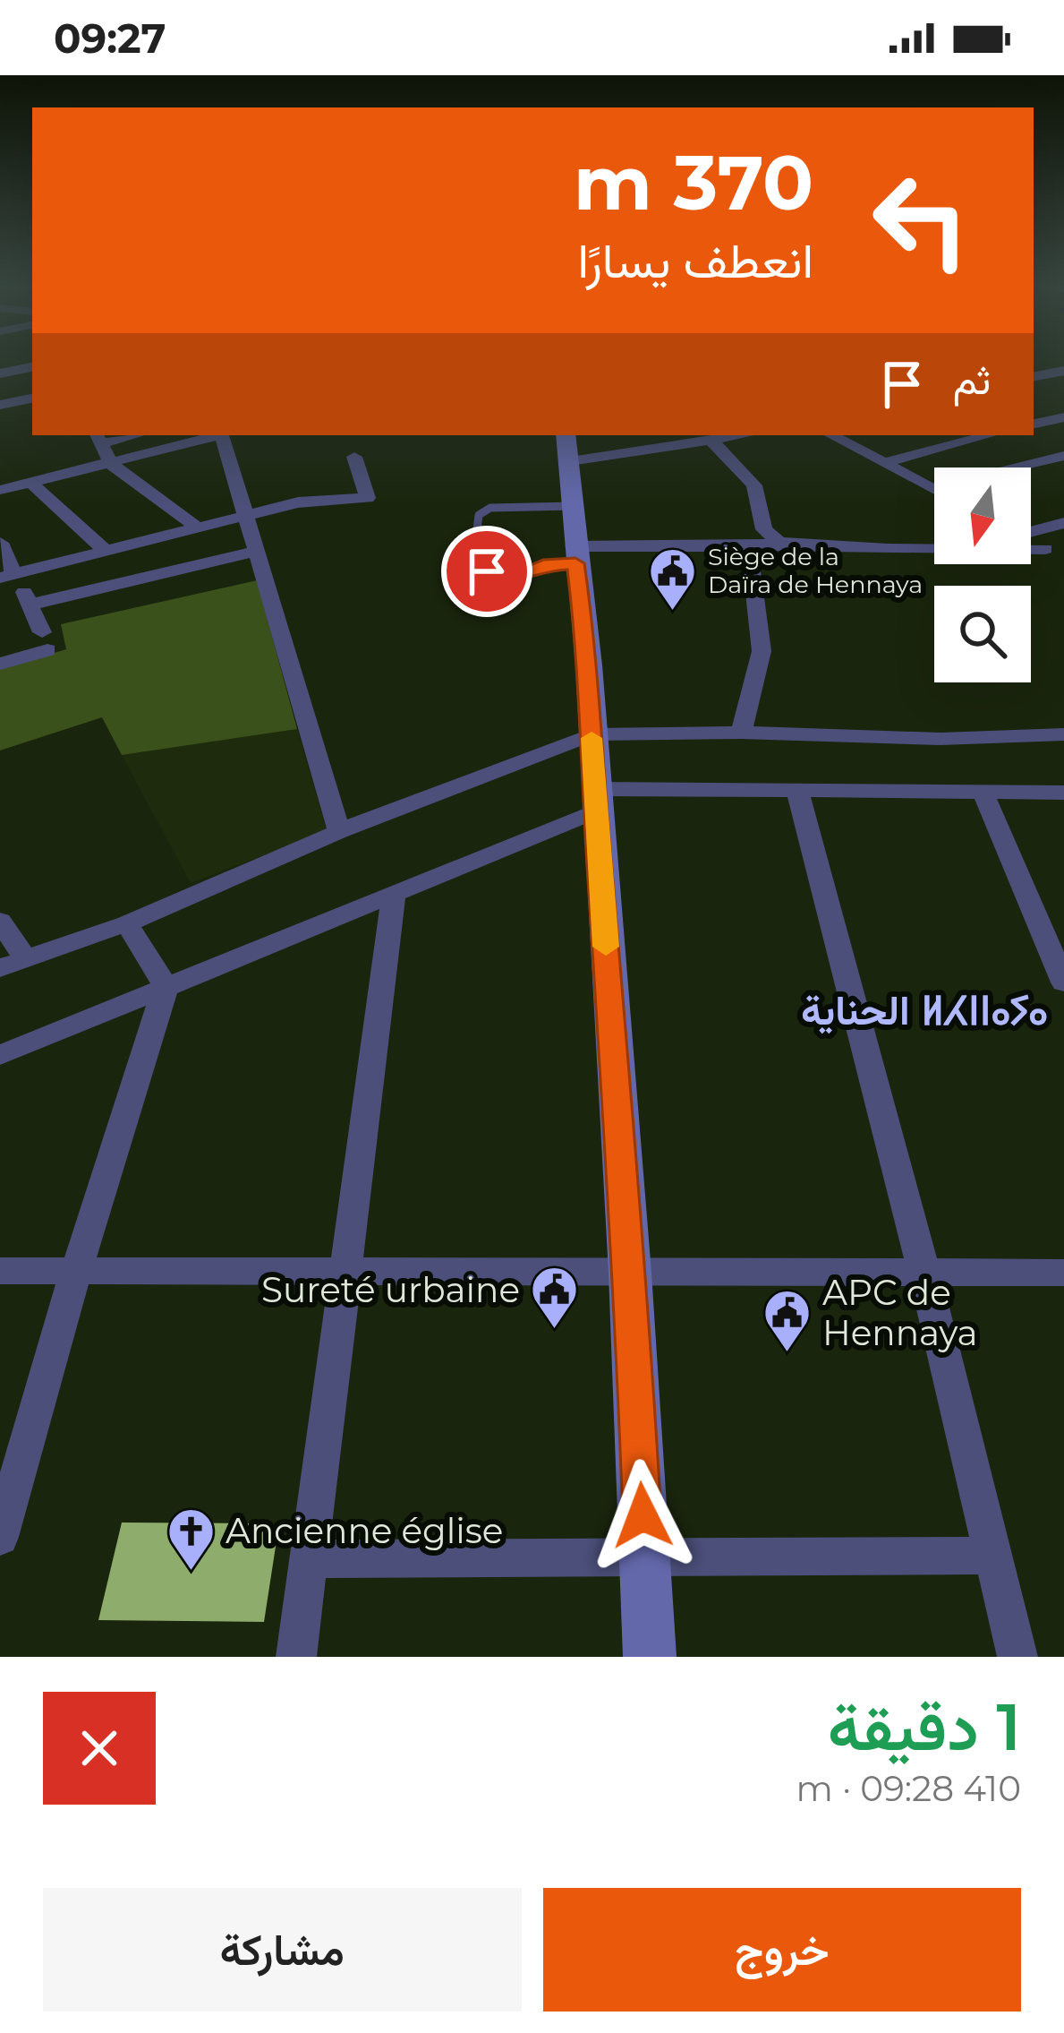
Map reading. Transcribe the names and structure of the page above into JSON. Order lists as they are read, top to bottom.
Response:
{
  "districts": ["الحناية ⵍⵃⵏⵏⴰⵢⴰ"],
  "places": {
    "public building": ["Siège de la Daïra de Hennaya", "Sureté urbaine", "APC de Hennaya"],
    "church": ["Ancienne église"]
  },
  "north": "bottom",
  "page": {
    "status": "09:27",
    "turn": ["370 m", "انعطف يسارًا"],
    "then": "ثم",
    "heading": ["1 دقيقة", "410 m · 09:28"],
    "buttons": ["خروج", "مشاركة"]
  }
}
